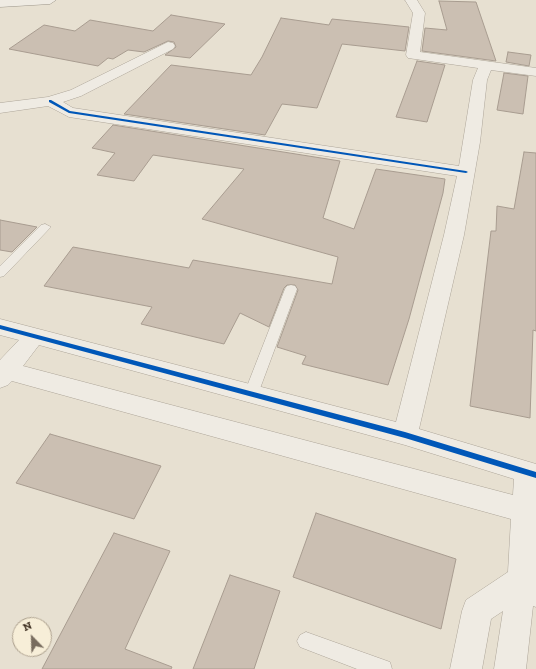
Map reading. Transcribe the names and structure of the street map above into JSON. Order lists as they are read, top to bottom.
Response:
{
  "north": "top left"
}
